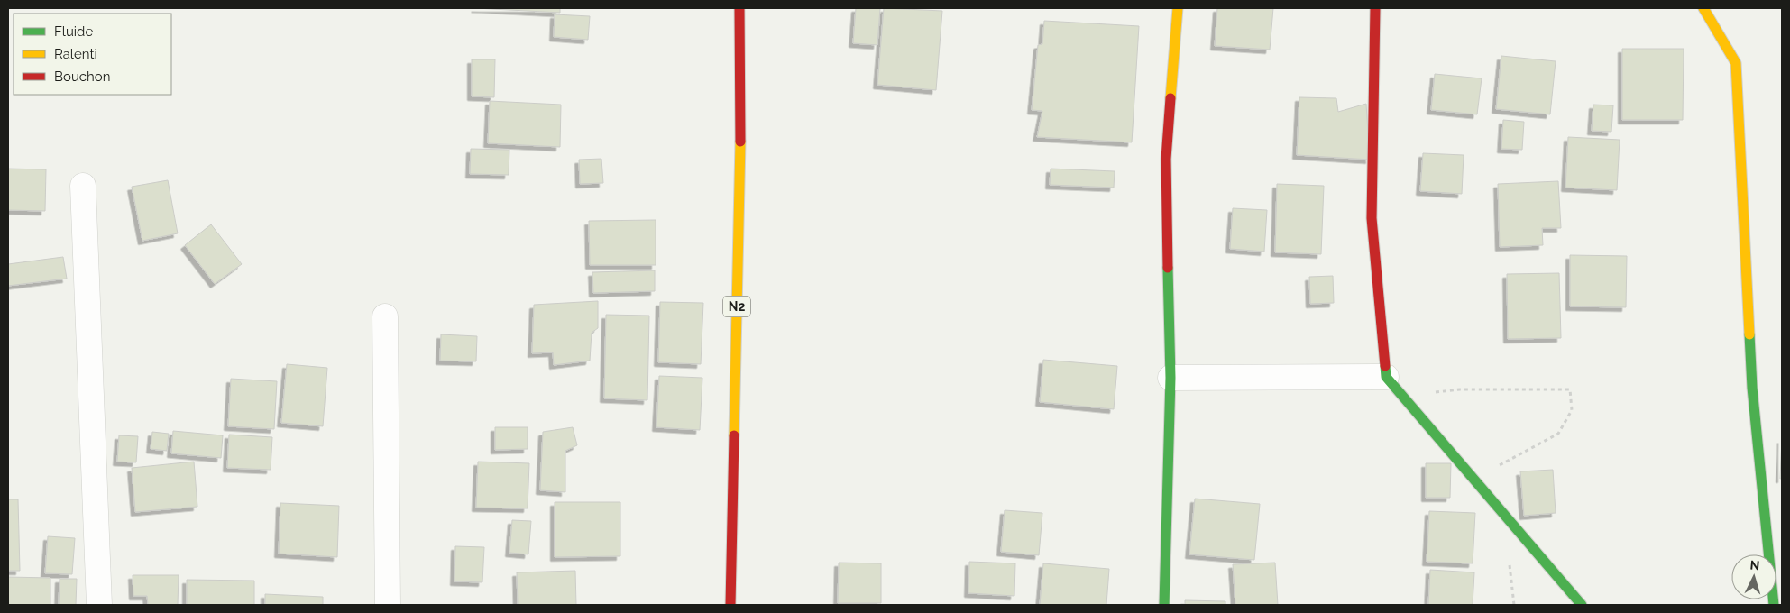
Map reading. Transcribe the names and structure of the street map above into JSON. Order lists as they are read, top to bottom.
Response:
{
  "streets": {
    "main road": ["N2"]
  },
  "legend": ["Fluide", "Ralenti", "Bouchon"],
  "north": "top"
}
